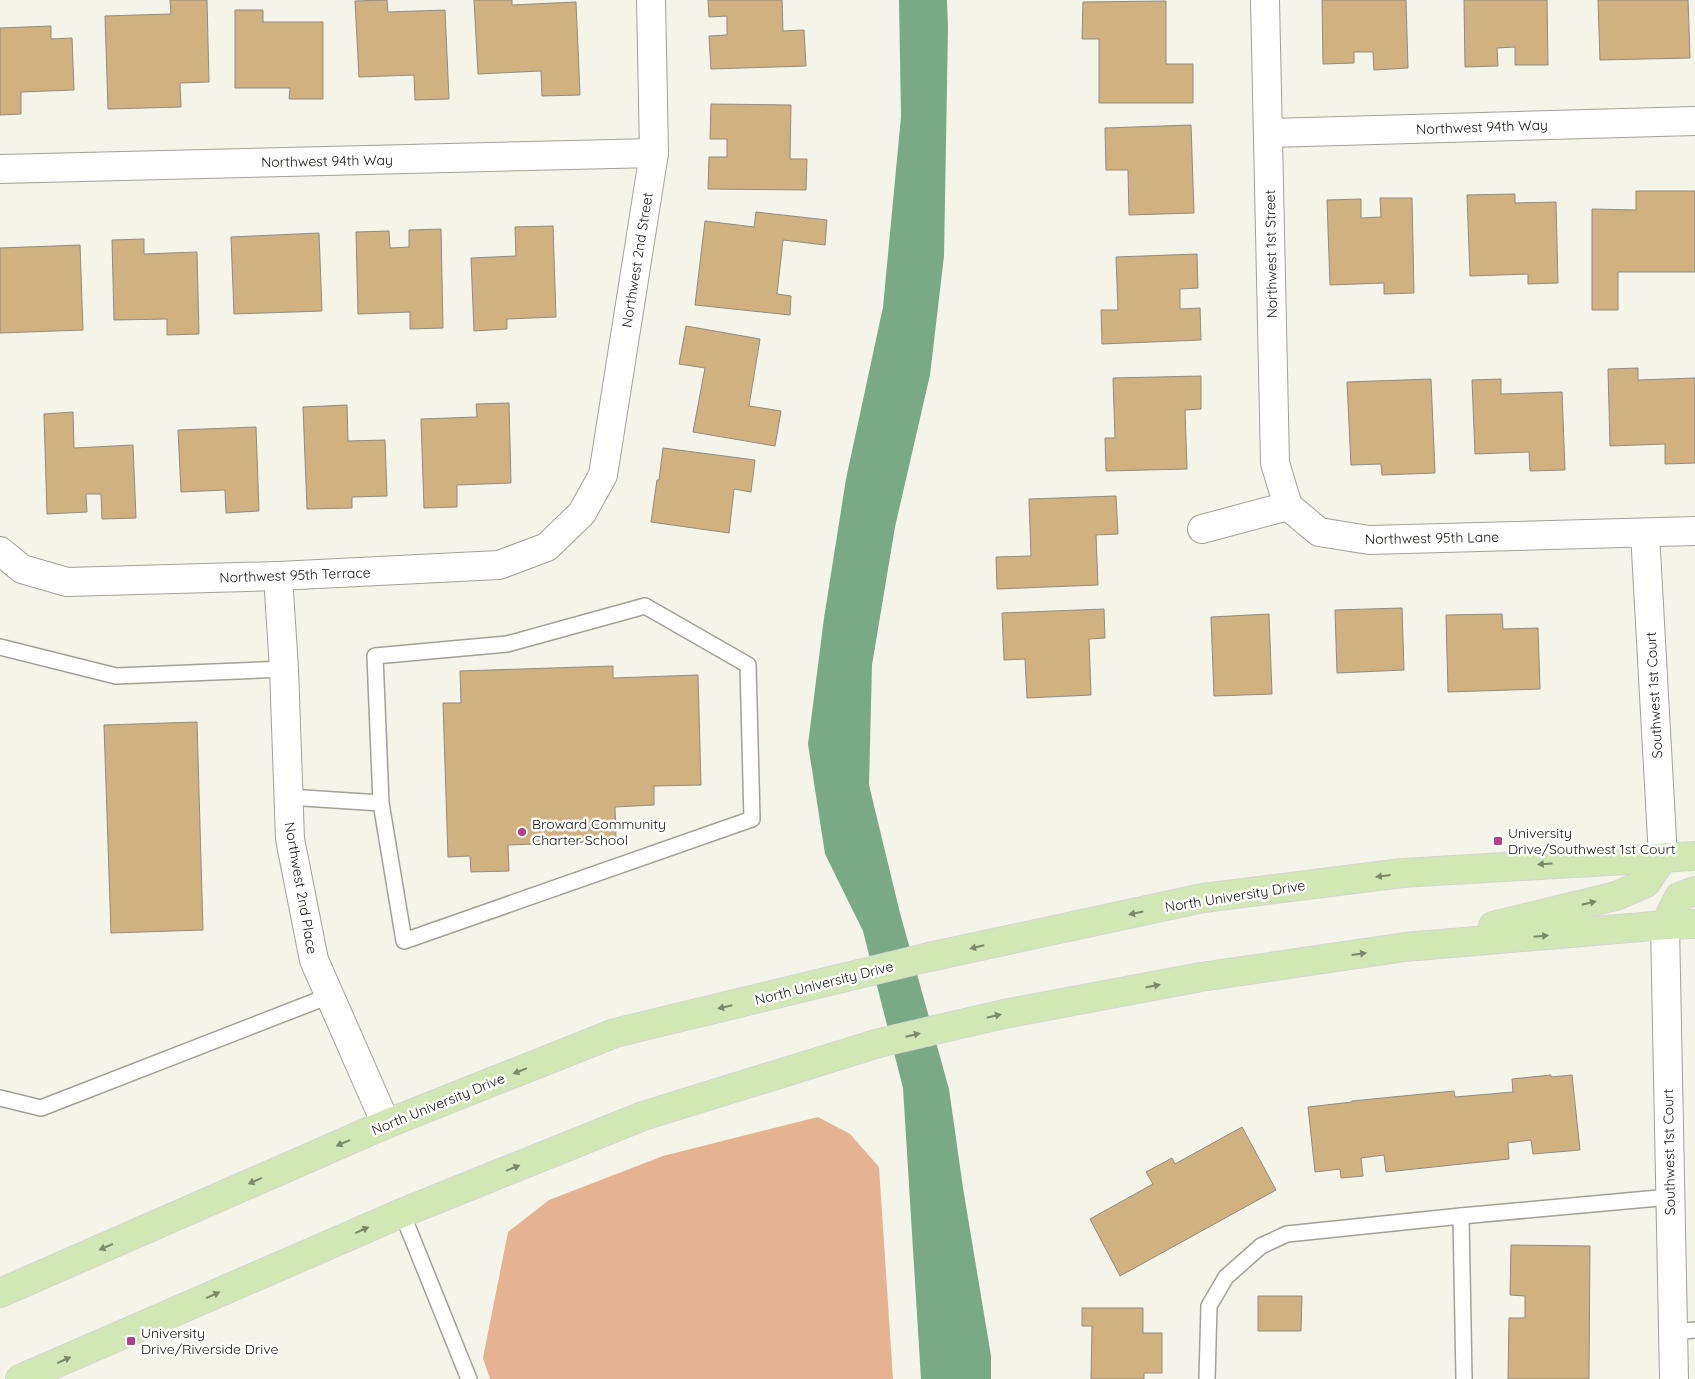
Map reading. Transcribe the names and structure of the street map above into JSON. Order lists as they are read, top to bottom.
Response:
{
  "streets": {
    "main road": ["North University Drive"],
    "street": [
      "Northwest 94th Way",
      "Northwest 1st Street",
      "Northwest 2nd Street",
      "Northwest 95th Lane",
      "Northwest 95th Terrace",
      "Southwest 1st Court",
      "Northwest 2nd Place"
    ]
  },
  "crossings": [
    ["Northwest 94th Way", "Northwest 1st Street"],
    ["Northwest 94th Way", "Northwest 2nd Street"],
    ["Northwest 1st Street", "Northwest 95th Lane"],
    ["Northwest 2nd Street", "Northwest 95th Terrace"],
    ["Northwest 95th Lane", "Southwest 1st Court"],
    ["Northwest 95th Terrace", "Northwest 2nd Place"],
    ["Southwest 1st Court", "North University Drive"],
    ["Northwest 2nd Place", "North University Drive"]
  ],
  "places": {
    "other": ["Broward Community Charter School"],
    "transit": ["University Drive/Southwest 1st Court", "University Drive/Riverside Drive"]
  }
}
